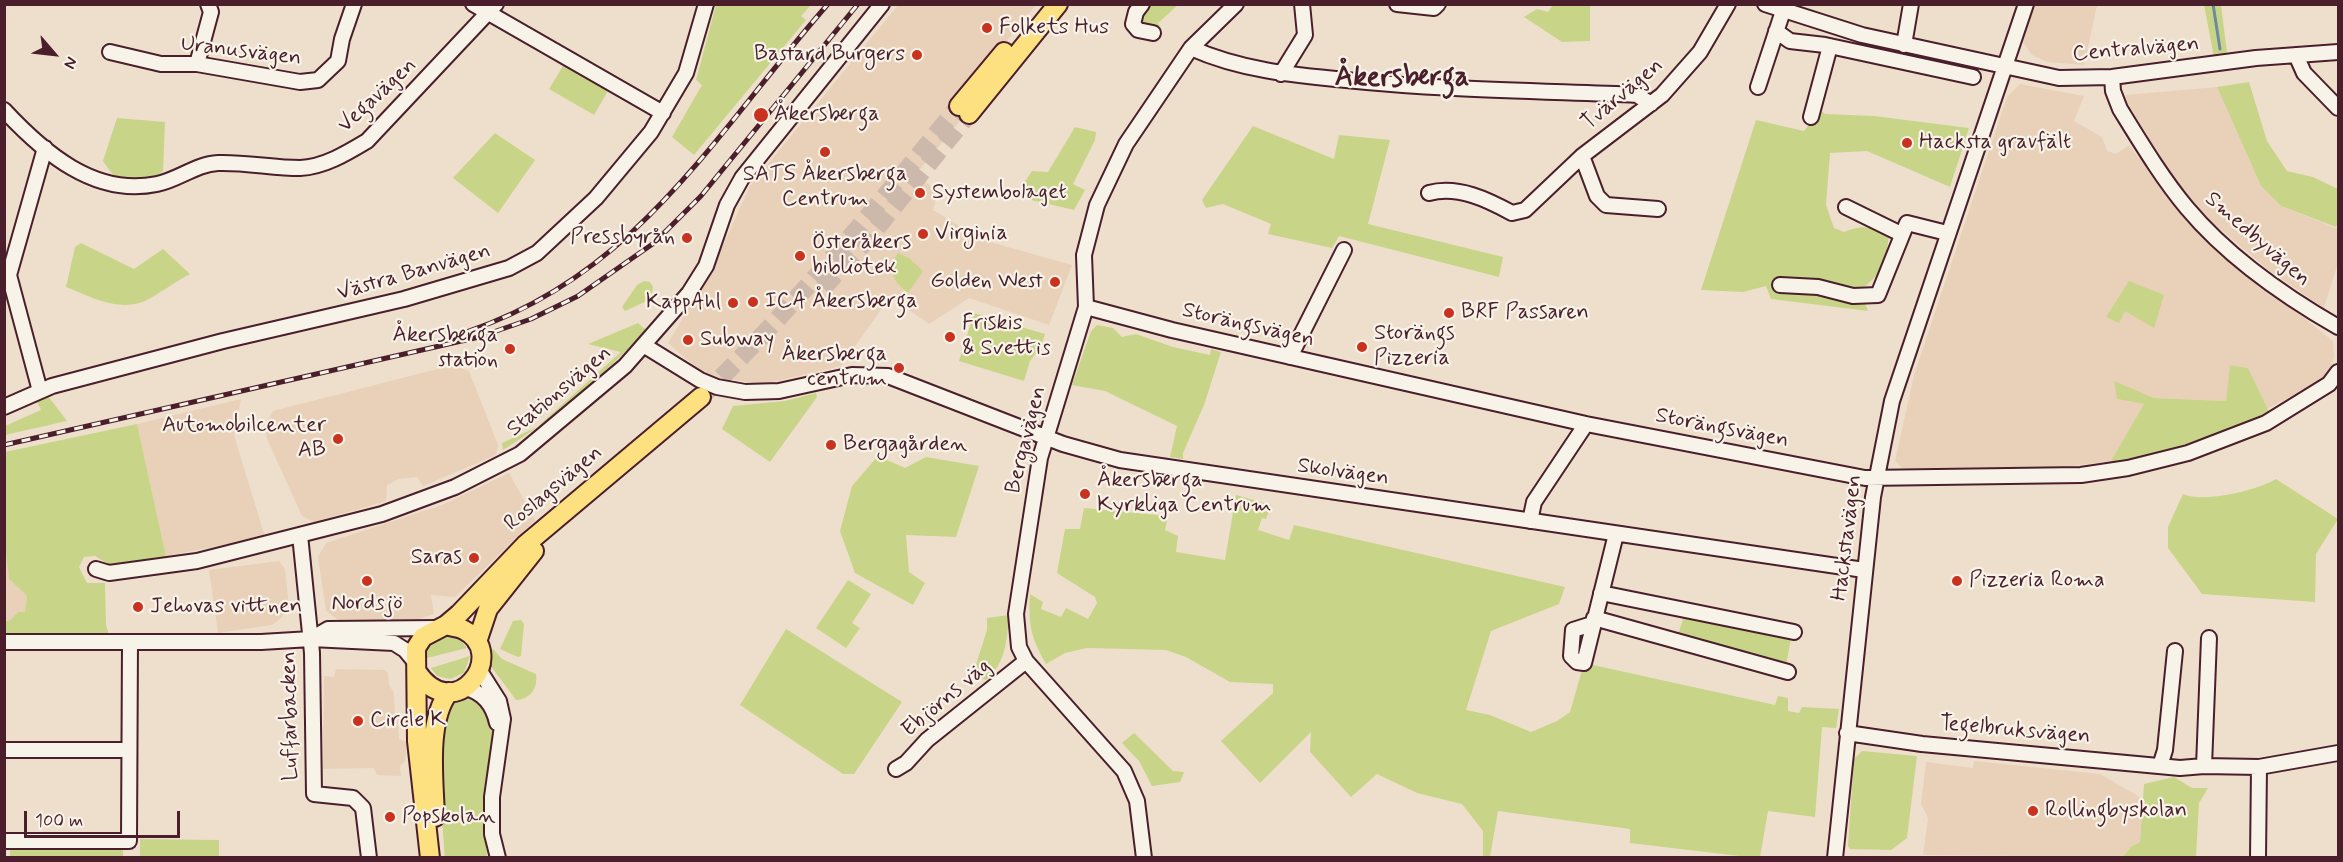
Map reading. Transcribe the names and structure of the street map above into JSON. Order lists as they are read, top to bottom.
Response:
{
  "streets": {
    "main road": ["Roslagsvägen"],
    "street": [
      "Centralvägen",
      "Uranusvägen",
      "Tvärvägen",
      "Vegavägen",
      "Smedbyvägen",
      "Västra Banvägen",
      "Storängsvägen",
      "Stationsvägen",
      "Bergavägen",
      "Skolvägen",
      "Hackstavägen",
      "Ebjörns väg",
      "Luffarbacken",
      "Tegelbruksvägen"
    ]
  },
  "crossings": [
    ["Centralvägen", "Smedbyvägen"],
    ["Centralvägen", "Hackstavägen"],
    ["Storängsvägen", "Bergavägen"],
    ["Storängsvägen", "Hackstavägen"],
    ["Stationsvägen", "Skolvägen"],
    ["Stationsvägen", "Luffarbacken"],
    ["Bergavägen", "Skolvägen"],
    ["Bergavägen", "Ebjörns väg"],
    ["Skolvägen", "Hackstavägen"],
    ["Hackstavägen", "Tegelbruksvägen"]
  ],
  "districts": ["Åkersberga"],
  "places": [
    "Folkets Hus",
    "Bastard Burgers",
    "Åkersberga",
    "Hacksta gravfält",
    "SATS Åkersberga Centrum",
    "Systembolaget",
    "Virginia",
    "Pressbyrån",
    "Österåkers bibliotek",
    "Golden West",
    "ICA Åkersberga",
    "KappAhl",
    "BRF Passaren",
    "Friskis & Svettis",
    "Subway",
    "Storängs Pizzeria",
    "Åkersberga station",
    "Åkersberga centrum",
    "Automobilcenter AB",
    "Bergagården",
    "Åkersberga Kyrkliga Centrum",
    "Saras",
    "Nordsjö",
    "Pizzeria Roma",
    "Jehovas vittnen",
    "Circle K",
    "Rollingbyskolan",
    "Popskolan"
  ],
  "scale_bar": "100 m",
  "north": "bottom right"
}
